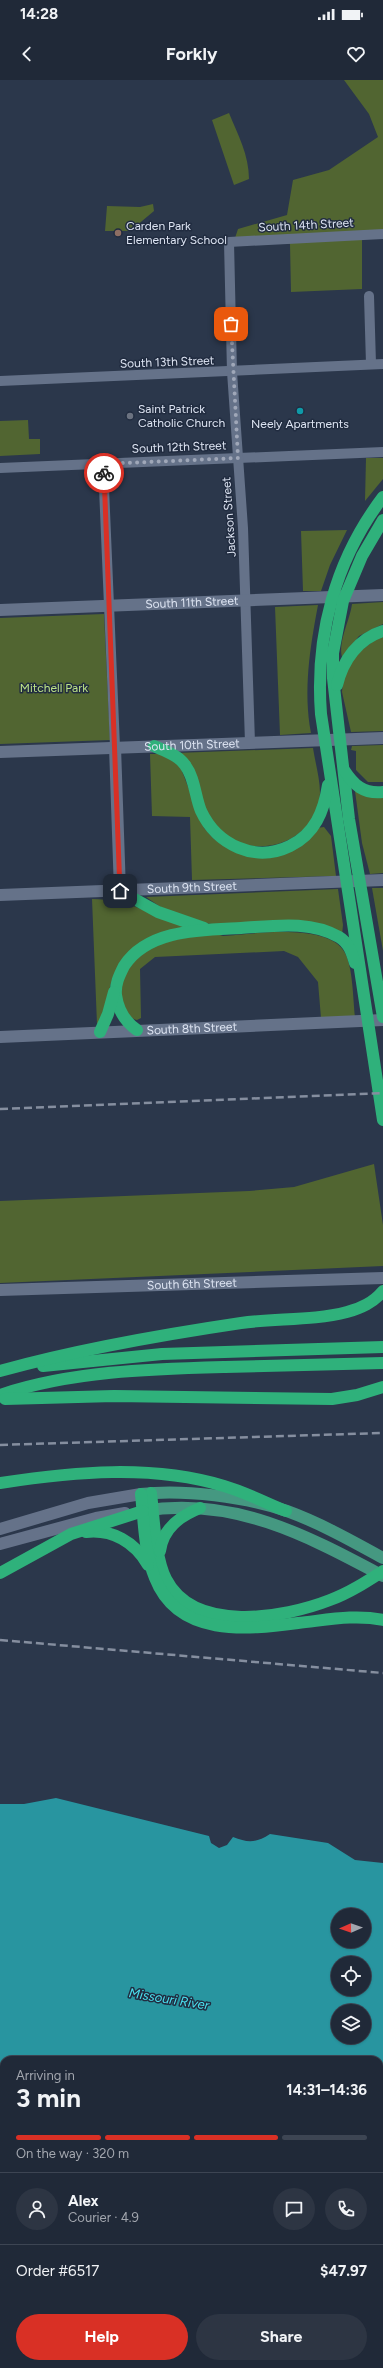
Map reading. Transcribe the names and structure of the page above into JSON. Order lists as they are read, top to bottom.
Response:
{
  "streets": {
    "main road": [
      "South 11th Street",
      "South 10th Street",
      "South 9th Street",
      "South 8th Street",
      "South 6th Street"
    ],
    "street": [
      "South 14th Street",
      "South 13th Street",
      "South 12th Street",
      "Jackson Street"
    ]
  },
  "crossings": [
    ["South 14th Street", "Jackson Street"],
    ["South 13th Street", "Jackson Street"],
    ["South 12th Street", "Jackson Street"],
    ["Jackson Street", "South 11th Street"],
    ["Jackson Street", "South 10th Street"]
  ],
  "water": ["Missouri River"],
  "parks": ["Mitchell Park"],
  "places": ["Carden Park Elementary School", "Neely Apartments", "Saint Patrick Catholic Church"],
  "north": "left",
  "page": {
    "status": "14:28",
    "header": "Forkly",
    "heading": ["3 min", "Arriving in", "14:31–14:36"],
    "panel": [
      "Alex",
      "Courier · 4.9",
      "Order #6517",
      "$47.97"
    ],
    "bar": "On the way · 320 m",
    "buttons": ["Help", "Share"]
  }
}
